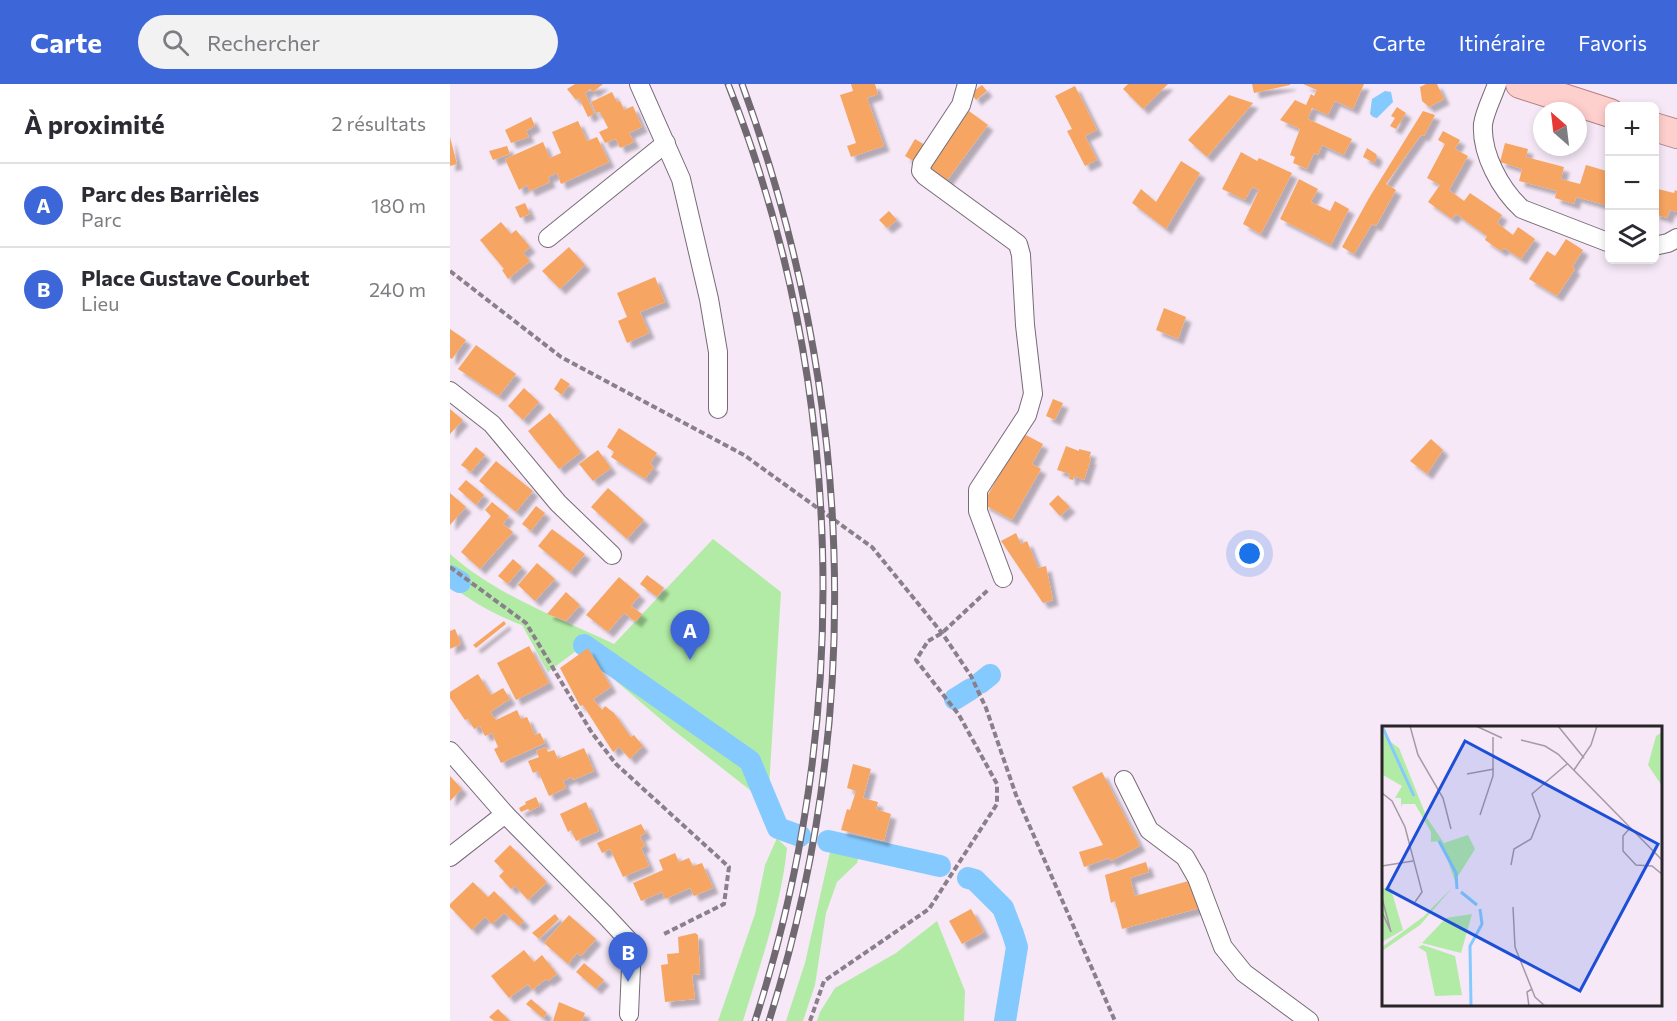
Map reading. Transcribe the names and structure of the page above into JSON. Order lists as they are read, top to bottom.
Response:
{
  "north": "top left",
  "page": {
    "header": "Carte",
    "search": "Rechercher",
    "nav": ["Carte", "Itinéraire", "Favoris"],
    "heading": ["À proximité", "2 résultats"],
    "map_buttons": ["+", "−"],
    "list": [
      {
        "mark": "A",
        "name": "Parc des Barrièles",
        "note": "Parc",
        "value": "180 m"
      },
      {
        "mark": "B",
        "name": "Place Gustave Courbet",
        "note": "Lieu",
        "value": "240 m"
      }
    ],
    "pins": ["A", "B"]
  }
}
